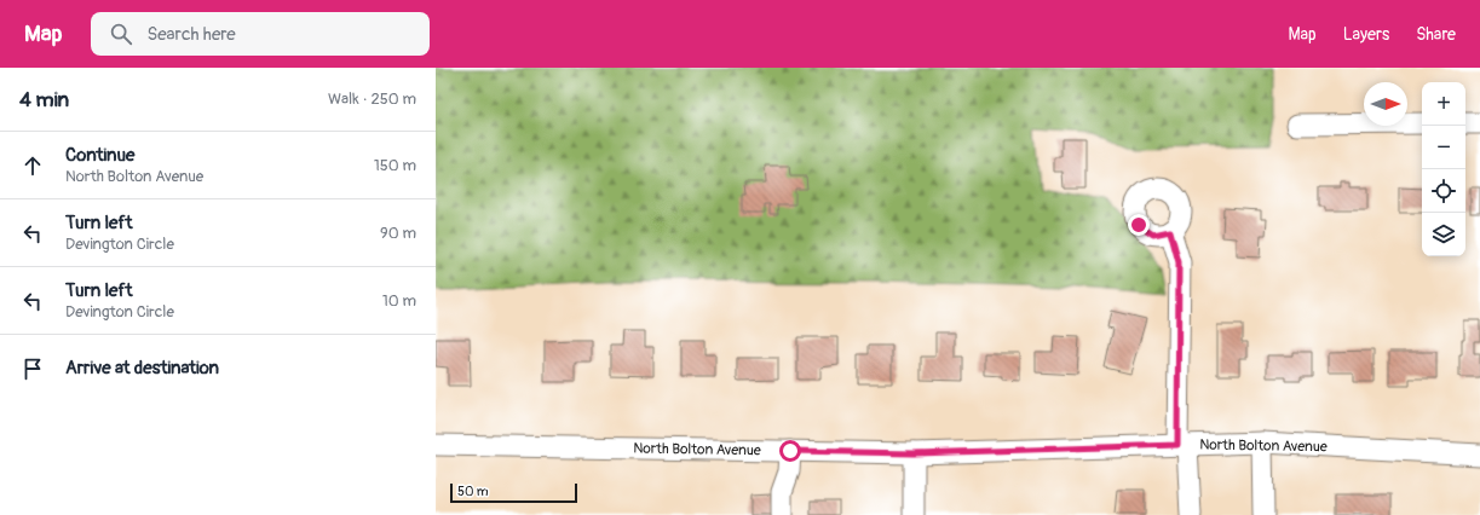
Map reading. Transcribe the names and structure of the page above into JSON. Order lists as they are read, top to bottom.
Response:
{
  "streets": {
    "street": ["North Bolton Avenue"]
  },
  "scale_bar": "50 m",
  "north": "right",
  "page": {
    "header": "Map",
    "search": "Search here",
    "nav": ["Map", "Layers", "Share"],
    "heading": ["4 min", "Walk · 250 m"],
    "map_buttons": ["+", "−"],
    "list": [
      ["Continue", "North Bolton Avenue", "150 m"],
      ["Turn left", "Devington Circle", "90 m"],
      ["Turn left", "Devington Circle", "10 m"],
      "Arrive at destination"
    ],
    "scale": "50 m"
  }
}
